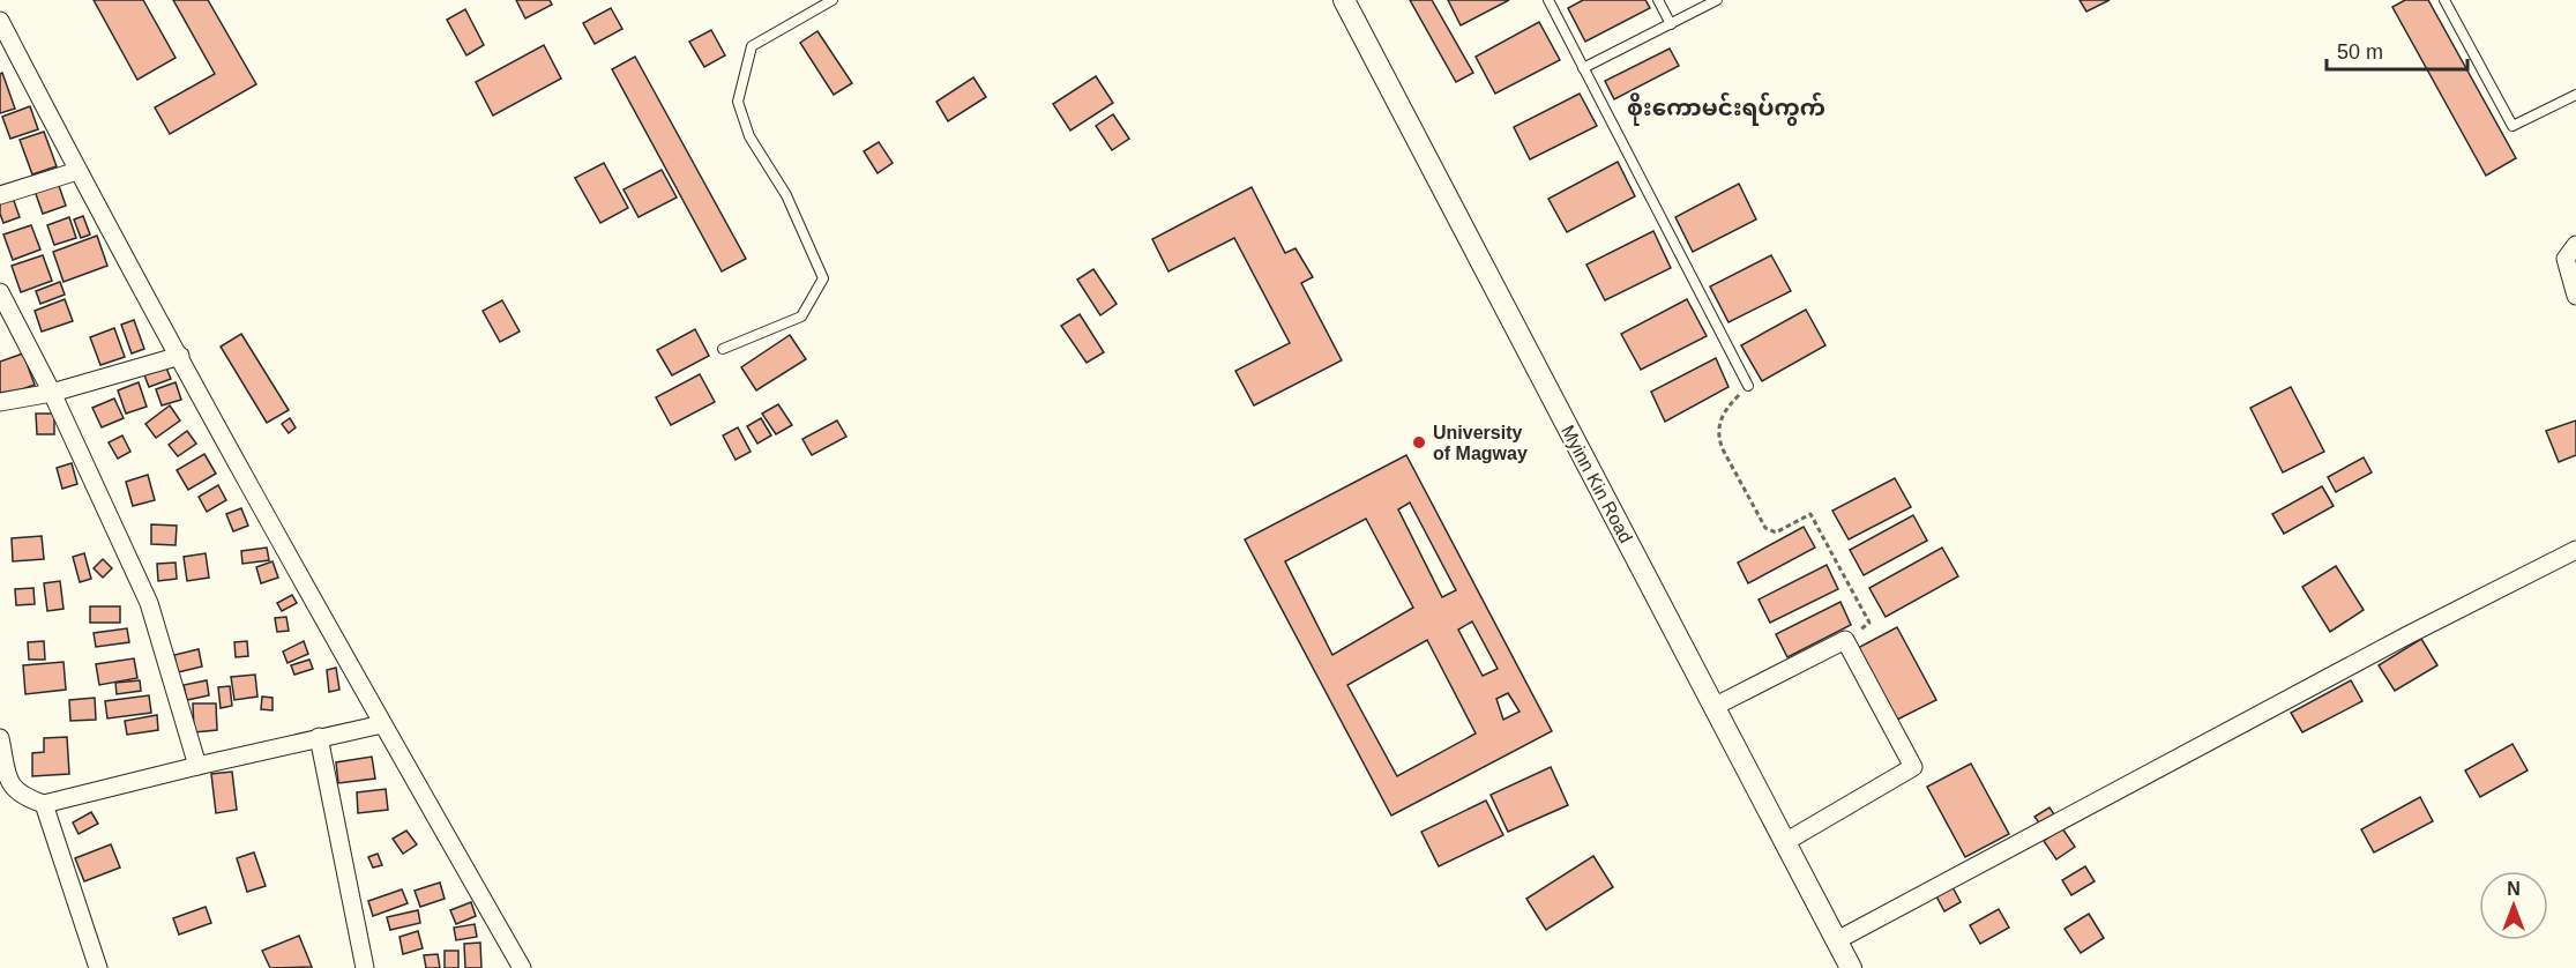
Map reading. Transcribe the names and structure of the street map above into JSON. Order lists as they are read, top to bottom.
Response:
{
  "streets": {
    "street": ["Myinn Kin Road"]
  },
  "districts": ["စိုးကောမင်းရပ်ကွက်"],
  "places": ["University of Magway"],
  "scale_bar": "50 m",
  "north": "top"
}
